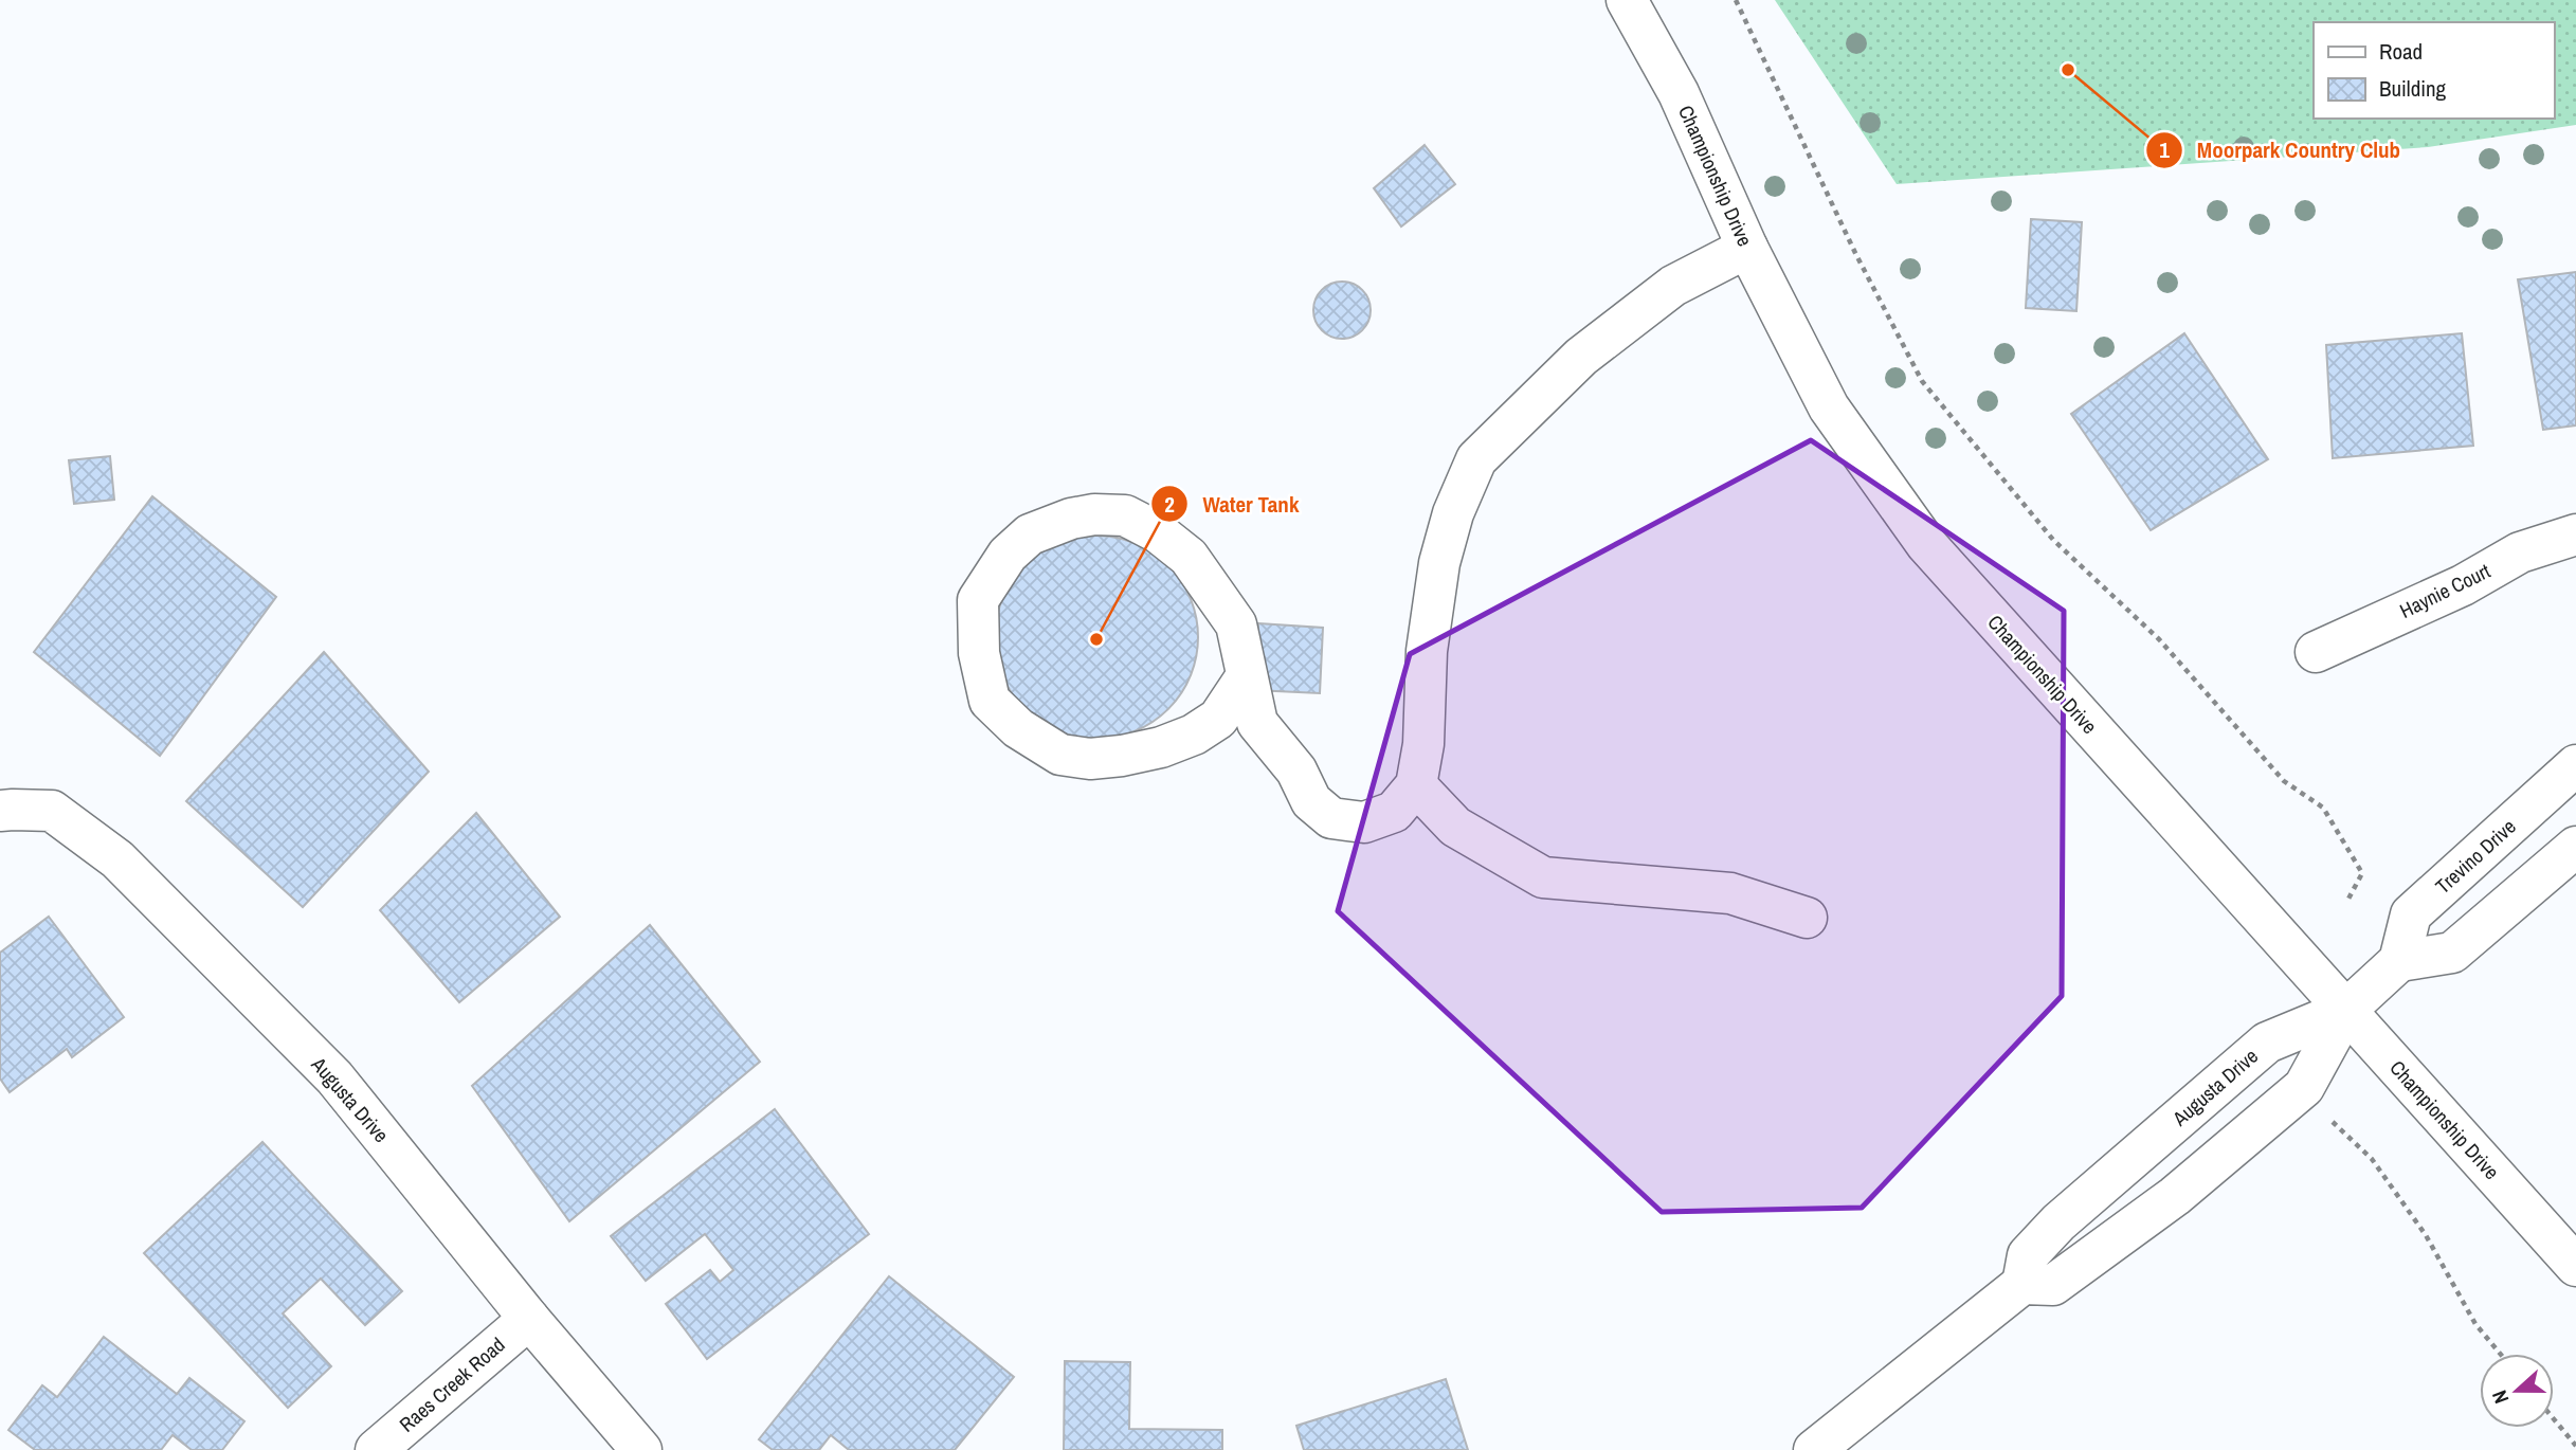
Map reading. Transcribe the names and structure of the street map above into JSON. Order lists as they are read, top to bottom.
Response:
{
  "streets": {
    "street": [
      "Championship Drive",
      "Haynie Court",
      "Trevino Drive",
      "Augusta Drive",
      "Raes Creek Road"
    ]
  },
  "crossings": [
    ["Championship Drive", "Augusta Drive"],
    ["Augusta Drive", "Raes Creek Road"]
  ],
  "places": ["Moorpark Country Club", "Water Tank"],
  "legend": ["Road", "Building"],
  "north": "left"
}
